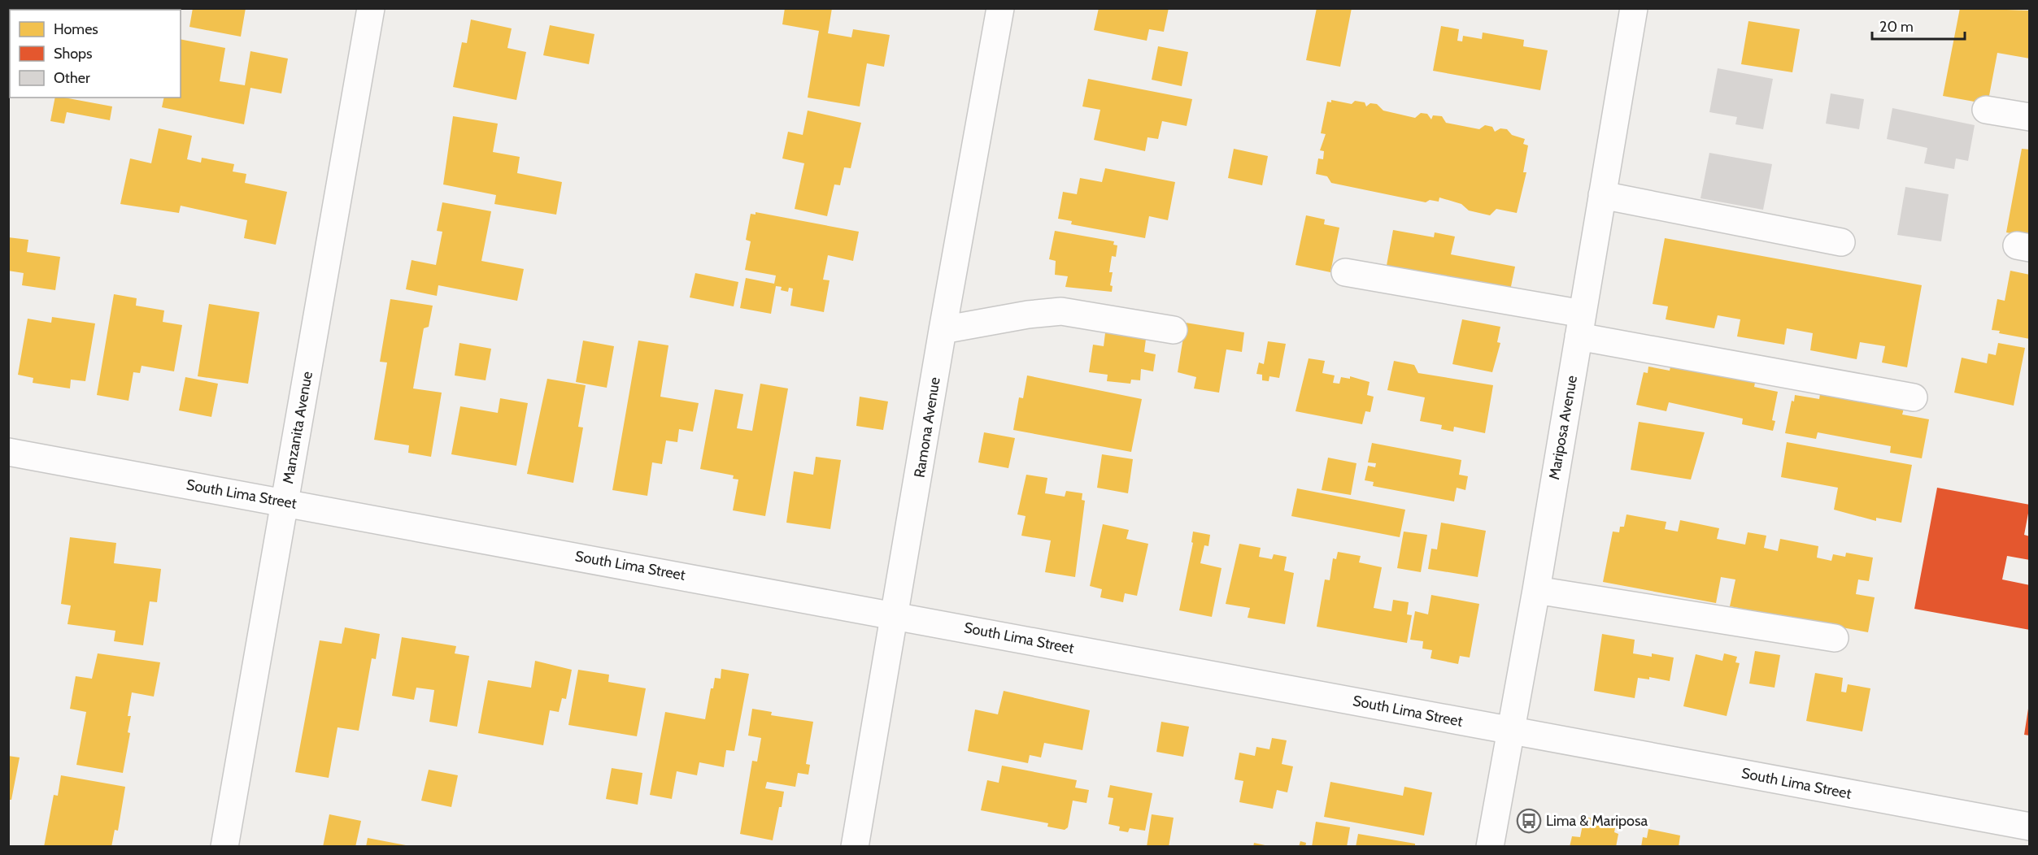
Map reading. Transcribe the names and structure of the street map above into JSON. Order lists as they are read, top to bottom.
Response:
{
  "streets": {
    "street": [
      "Manzanita Avenue",
      "Ramona Avenue",
      "Mariposa Avenue",
      "South Lima Street"
    ]
  },
  "crossings": [
    ["Manzanita Avenue", "South Lima Street"],
    ["Ramona Avenue", "South Lima Street"],
    ["Mariposa Avenue", "South Lima Street"]
  ],
  "places": {
    "bus stop": ["Lima & Mariposa"]
  },
  "legend": ["Homes", "Shops", "Other"],
  "scale_bar": "20 m"
}
